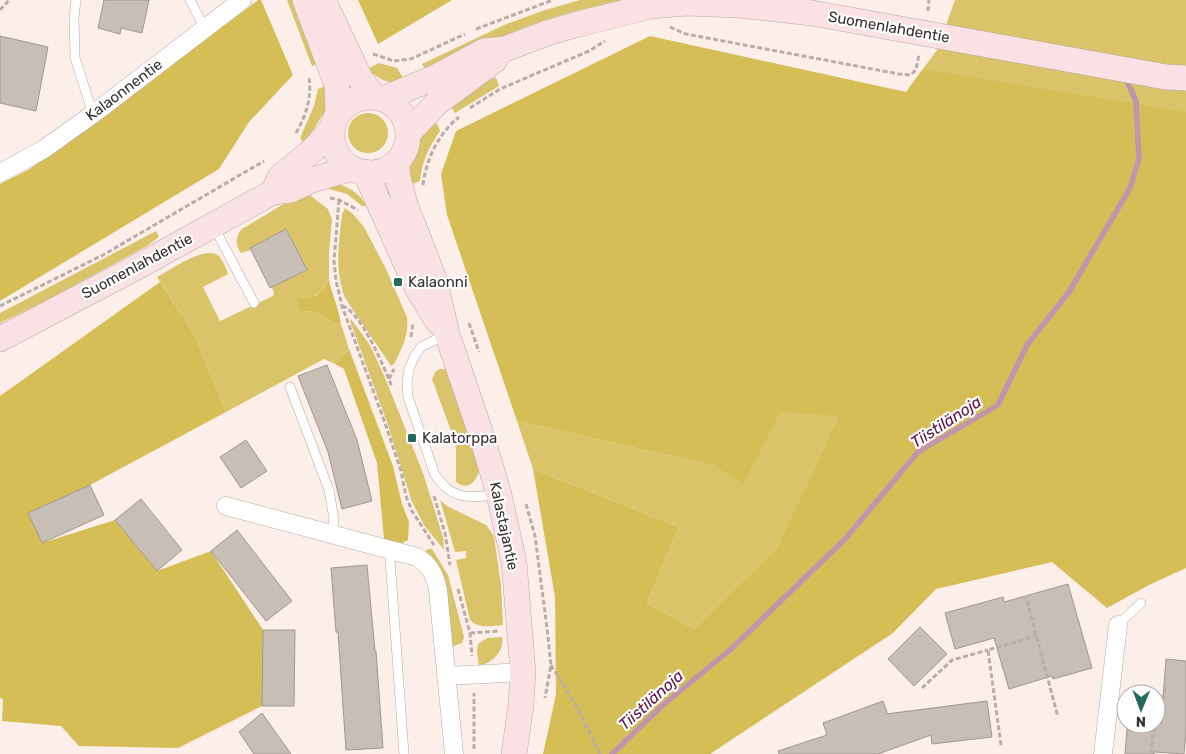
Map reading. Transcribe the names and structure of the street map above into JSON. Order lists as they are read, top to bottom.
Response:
{
  "streets": {
    "main road": ["Suomenlahdentie", "Kalastajantie"],
    "street": ["Kalaonnentie"]
  },
  "crossings": [
    ["Suomenlahdentie", "Kalastajantie"]
  ],
  "water": ["Tiistilänoja"],
  "places": {
    "transit": ["Kalaonni", "Kalatorppa"]
  },
  "north": "bottom"
}
